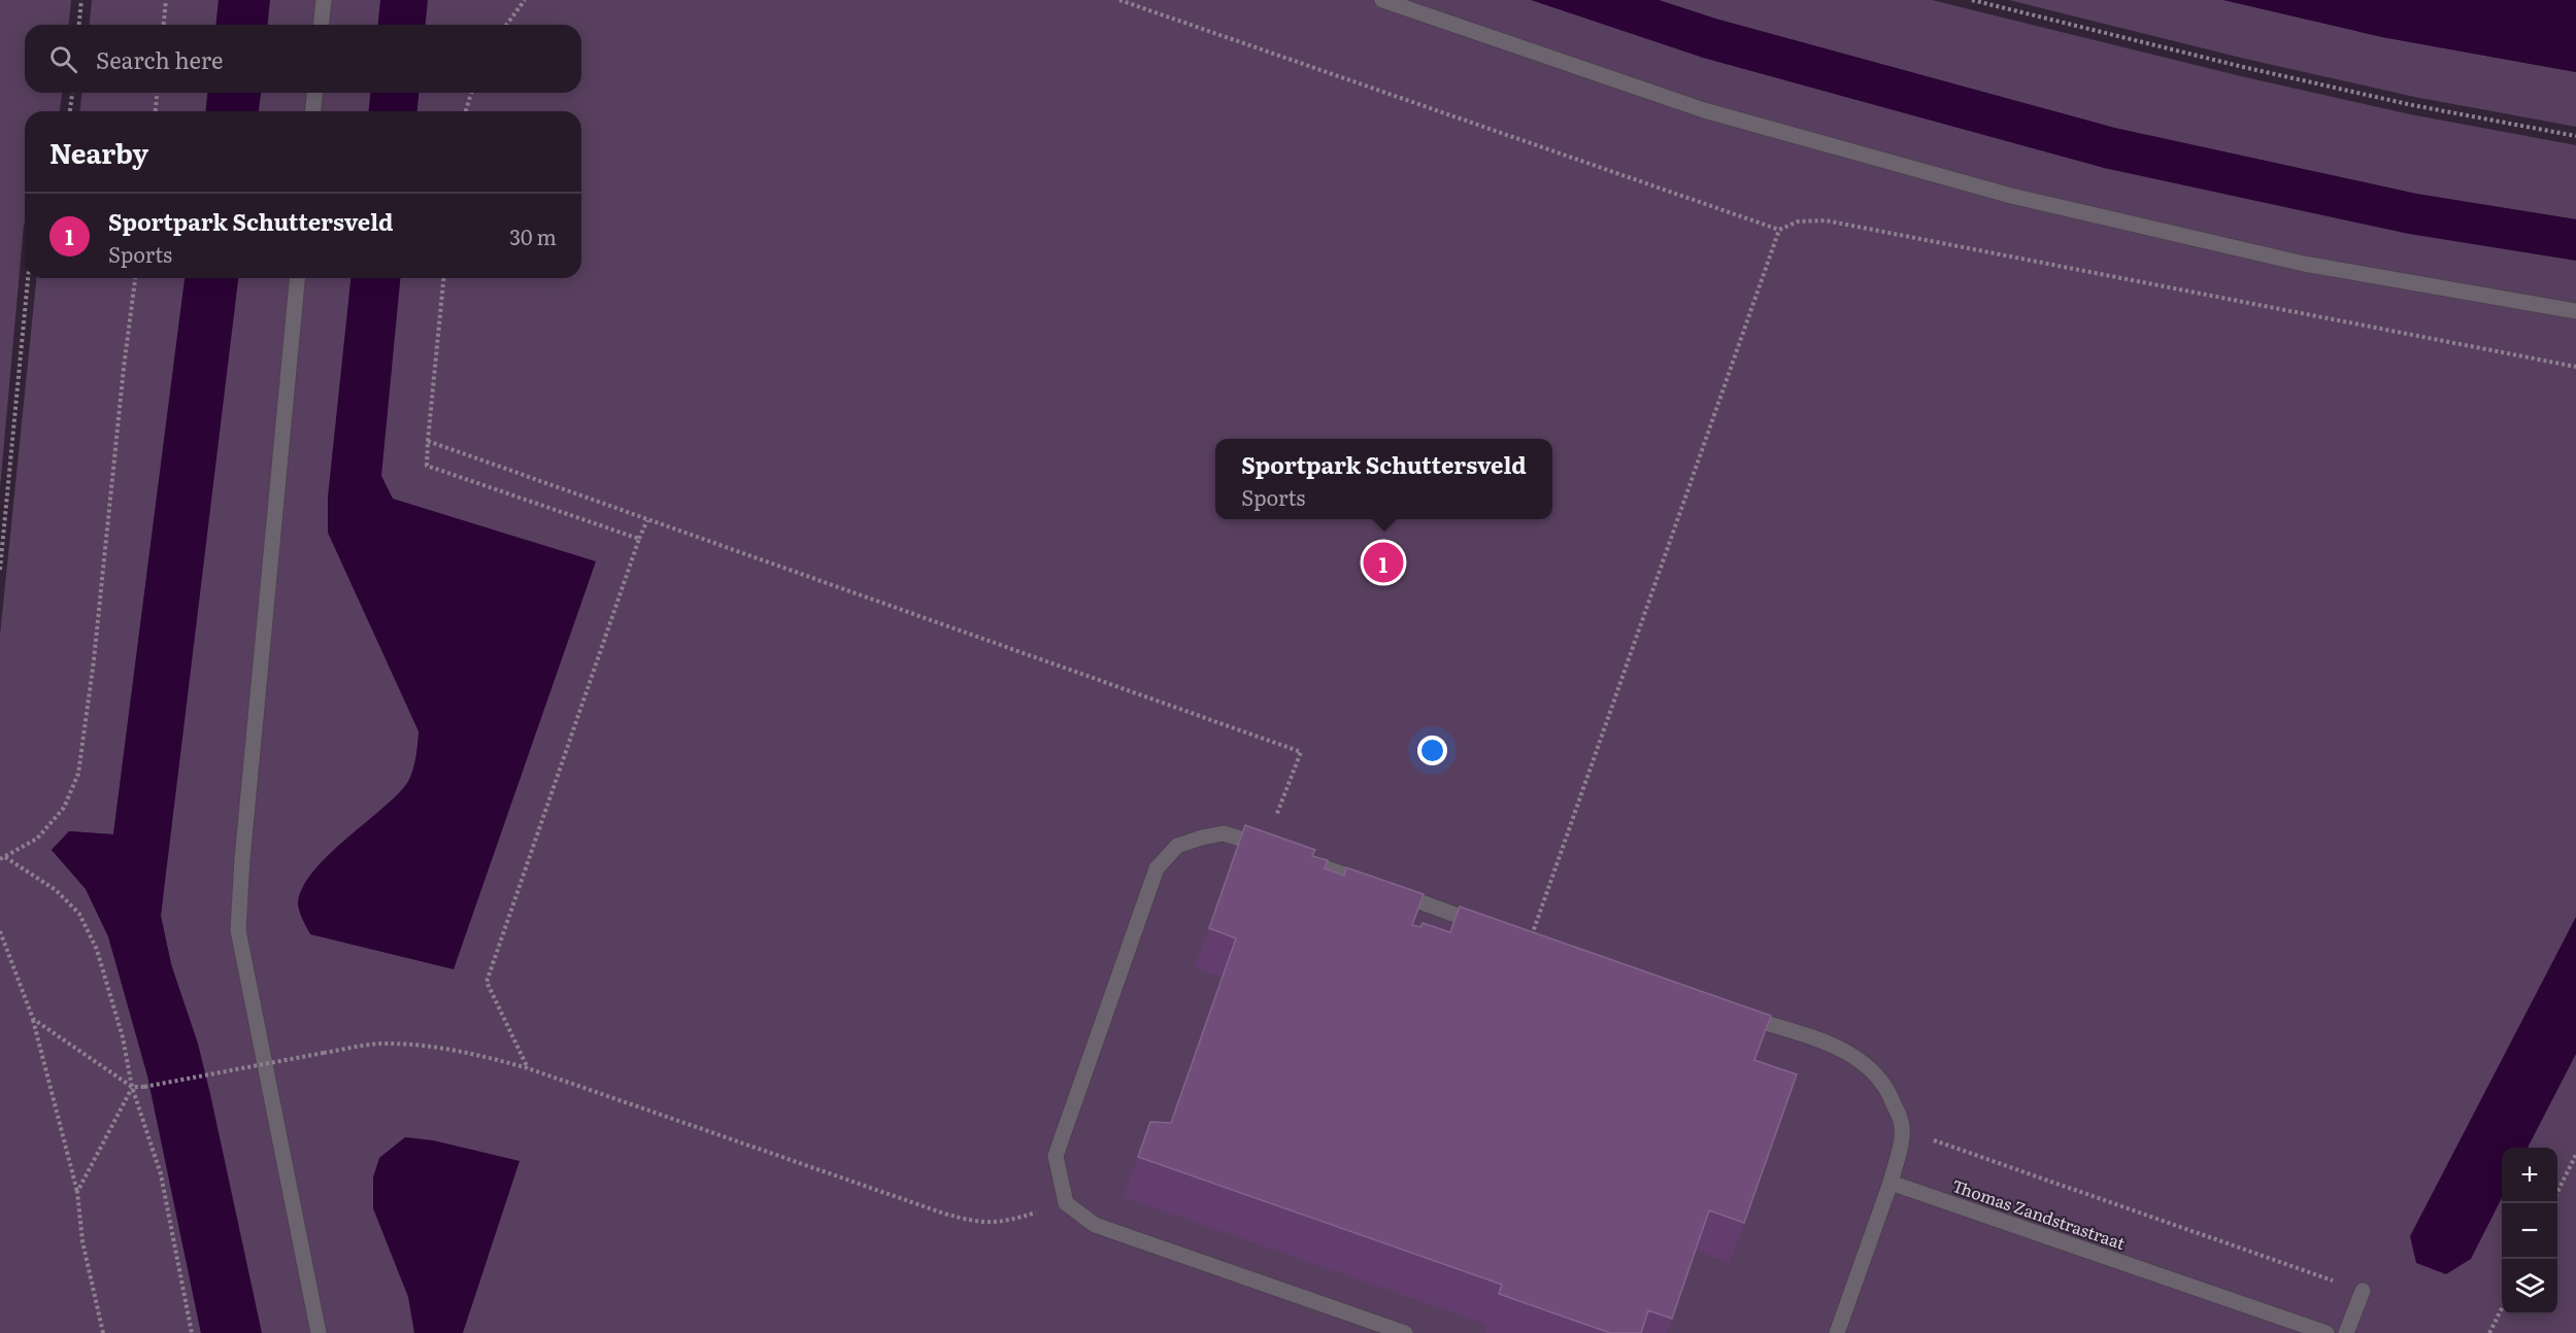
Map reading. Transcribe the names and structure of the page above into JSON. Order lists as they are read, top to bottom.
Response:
{
  "streets": {
    "lane": ["Thomas Zandstrastraat"]
  },
  "page": {
    "search": "Search here",
    "heading": "Nearby",
    "list": [
      {
        "mark": "1",
        "name": "Sportpark Schuttersveld",
        "note": "Sports",
        "value": "30 m"
      }
    ],
    "popup": ["Sportpark Schuttersveld", "Sports"],
    "pins": "1",
    "map_buttons": ["+", "−"]
  }
}
